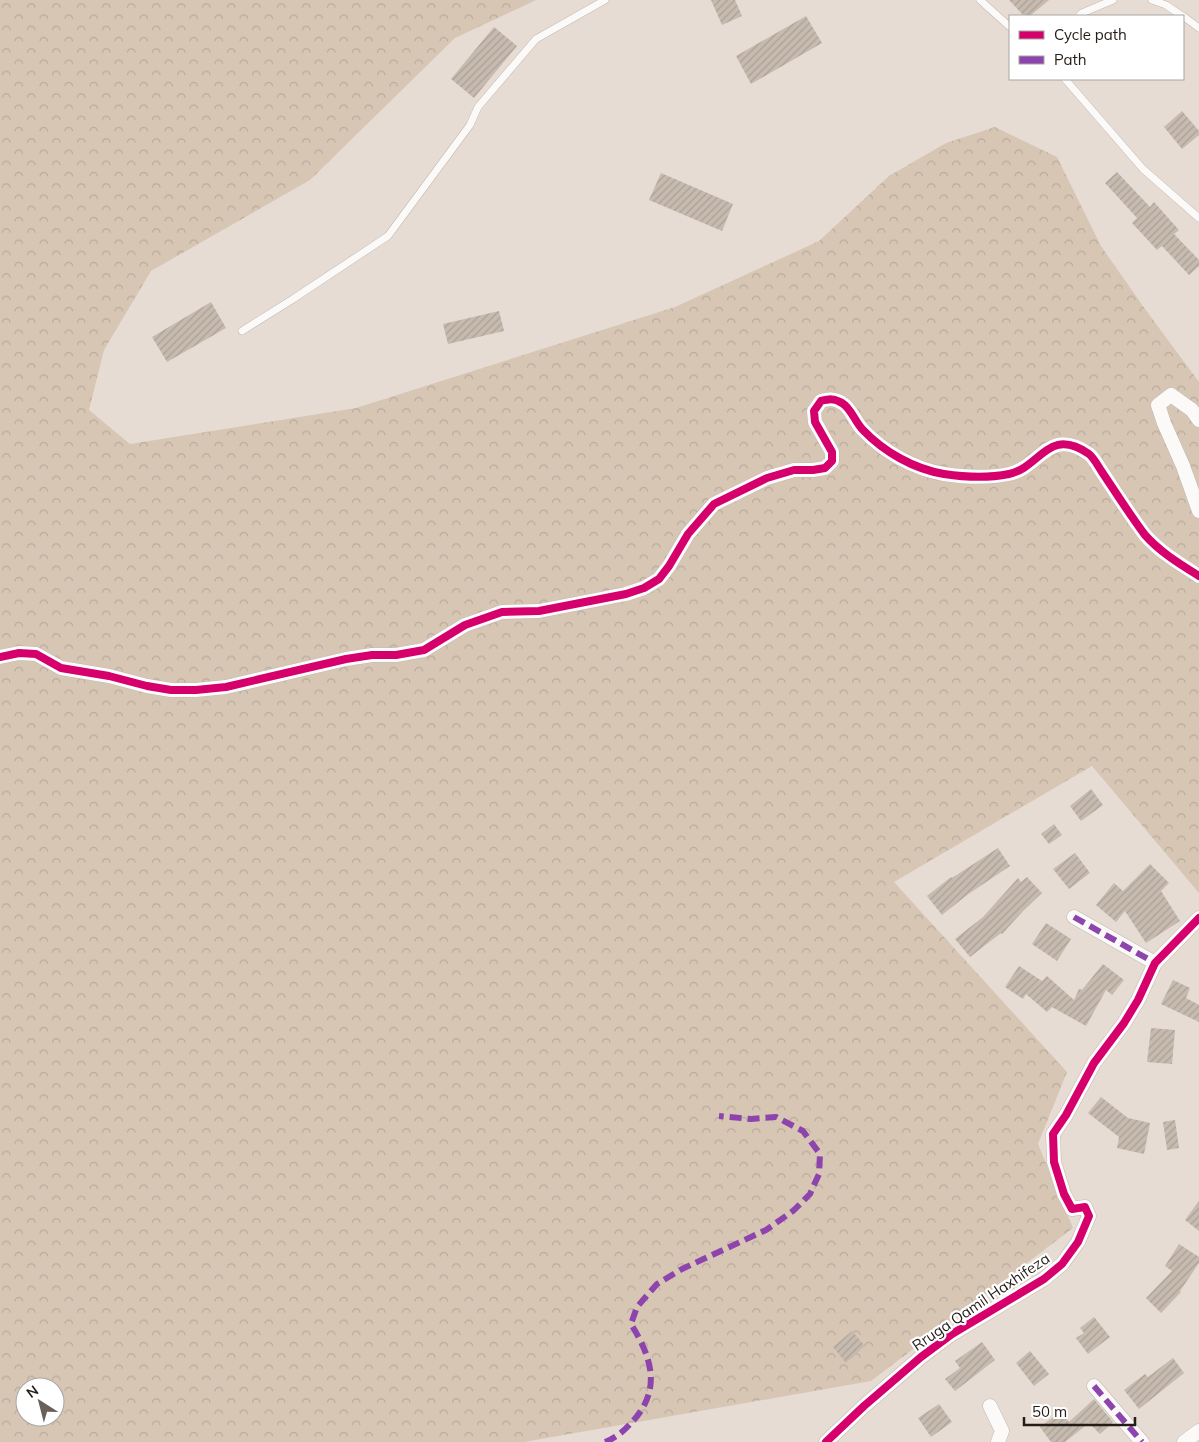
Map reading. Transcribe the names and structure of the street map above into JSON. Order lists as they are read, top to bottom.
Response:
{
  "streets": {
    "street": ["Rruga Qamil Haxhifeza"]
  },
  "legend": ["Cycle path", "Path"],
  "scale_bar": "50 m",
  "north": "top left"
}
